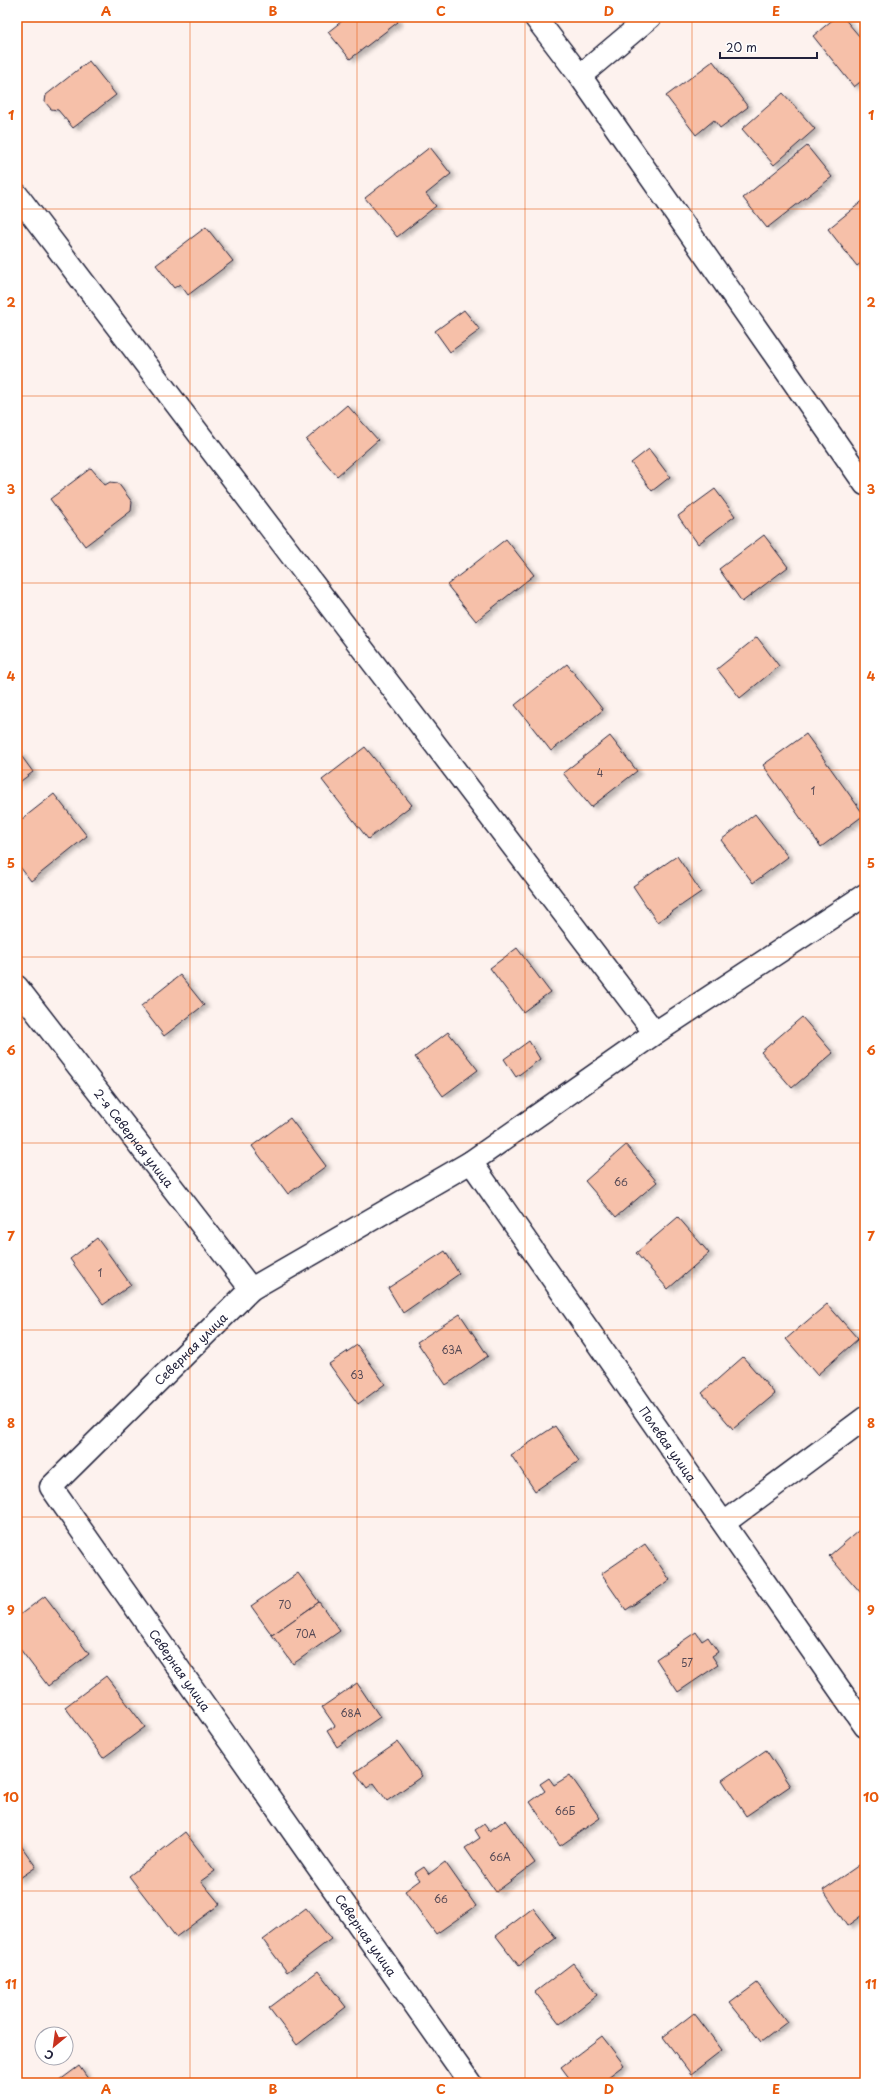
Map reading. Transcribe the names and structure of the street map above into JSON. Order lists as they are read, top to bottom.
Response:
{
  "streets": {
    "street": ["2-я Северная улица", "Северная улица", "Полевая улица"]
  },
  "crossings": [
    ["2-я Северная улица", "Северная улица"]
  ],
  "house_numbers": [
    "4",
    "1",
    "66",
    "1",
    "63А",
    "63",
    "70",
    "70А",
    "57",
    "68А",
    "66Б",
    "66А",
    "66"
  ],
  "scale_bar": "20 m",
  "north": "bottom left",
  "grid": {
    "columns": [
      "A",
      "B",
      "C",
      "D",
      "E"
    ],
    "rows": [
      "1",
      "2",
      "3",
      "4",
      "5",
      "6",
      "7",
      "8",
      "9",
      "10",
      "11"
    ]
  }
}
